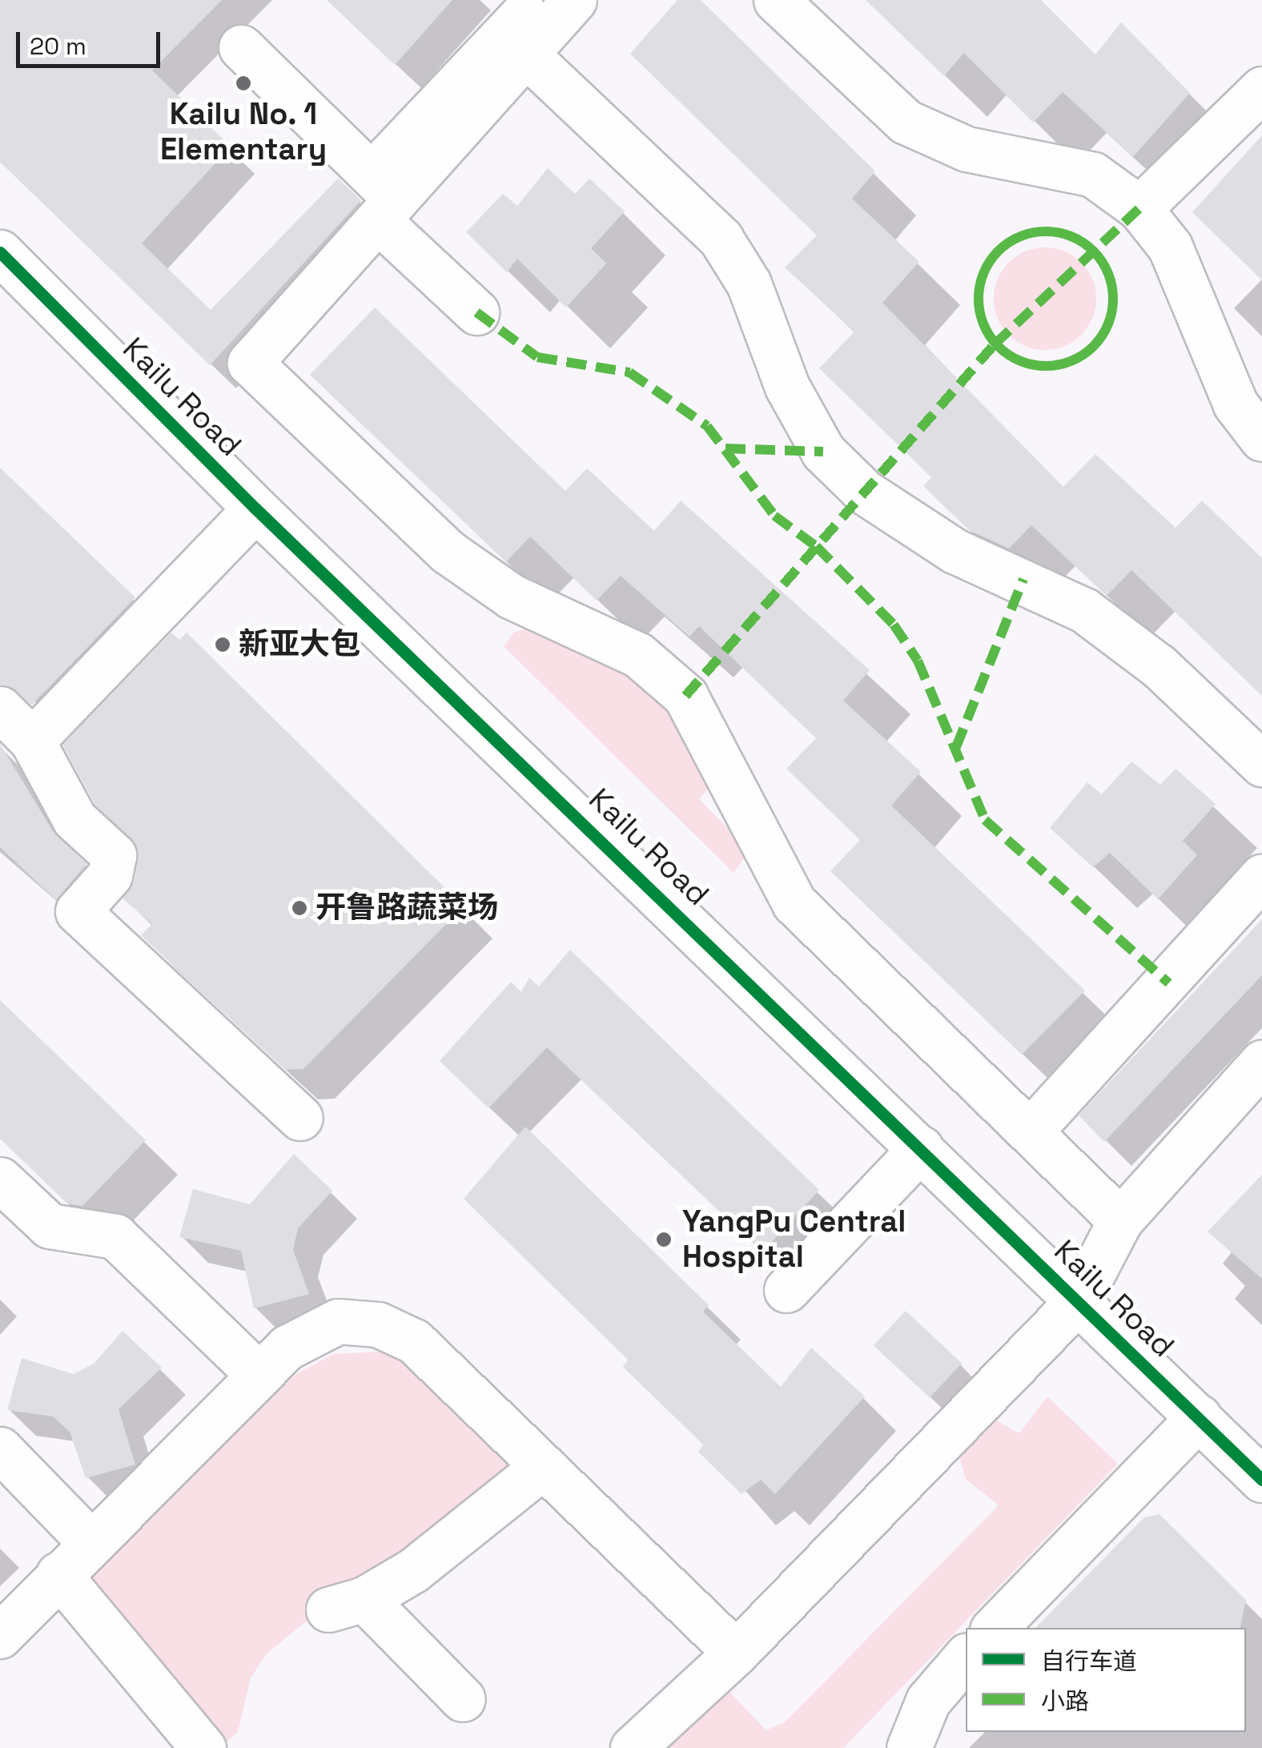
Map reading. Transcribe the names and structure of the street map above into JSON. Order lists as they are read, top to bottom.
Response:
{
  "streets": {
    "street": ["Kailu Road"]
  },
  "places": [
    "Kailu No. 1 Elementary",
    "新亚大包",
    "开鲁路蔬菜场",
    "YangPu Central Hospital"
  ],
  "legend": ["自行车道", "小路"],
  "scale_bar": "20 m"
}
